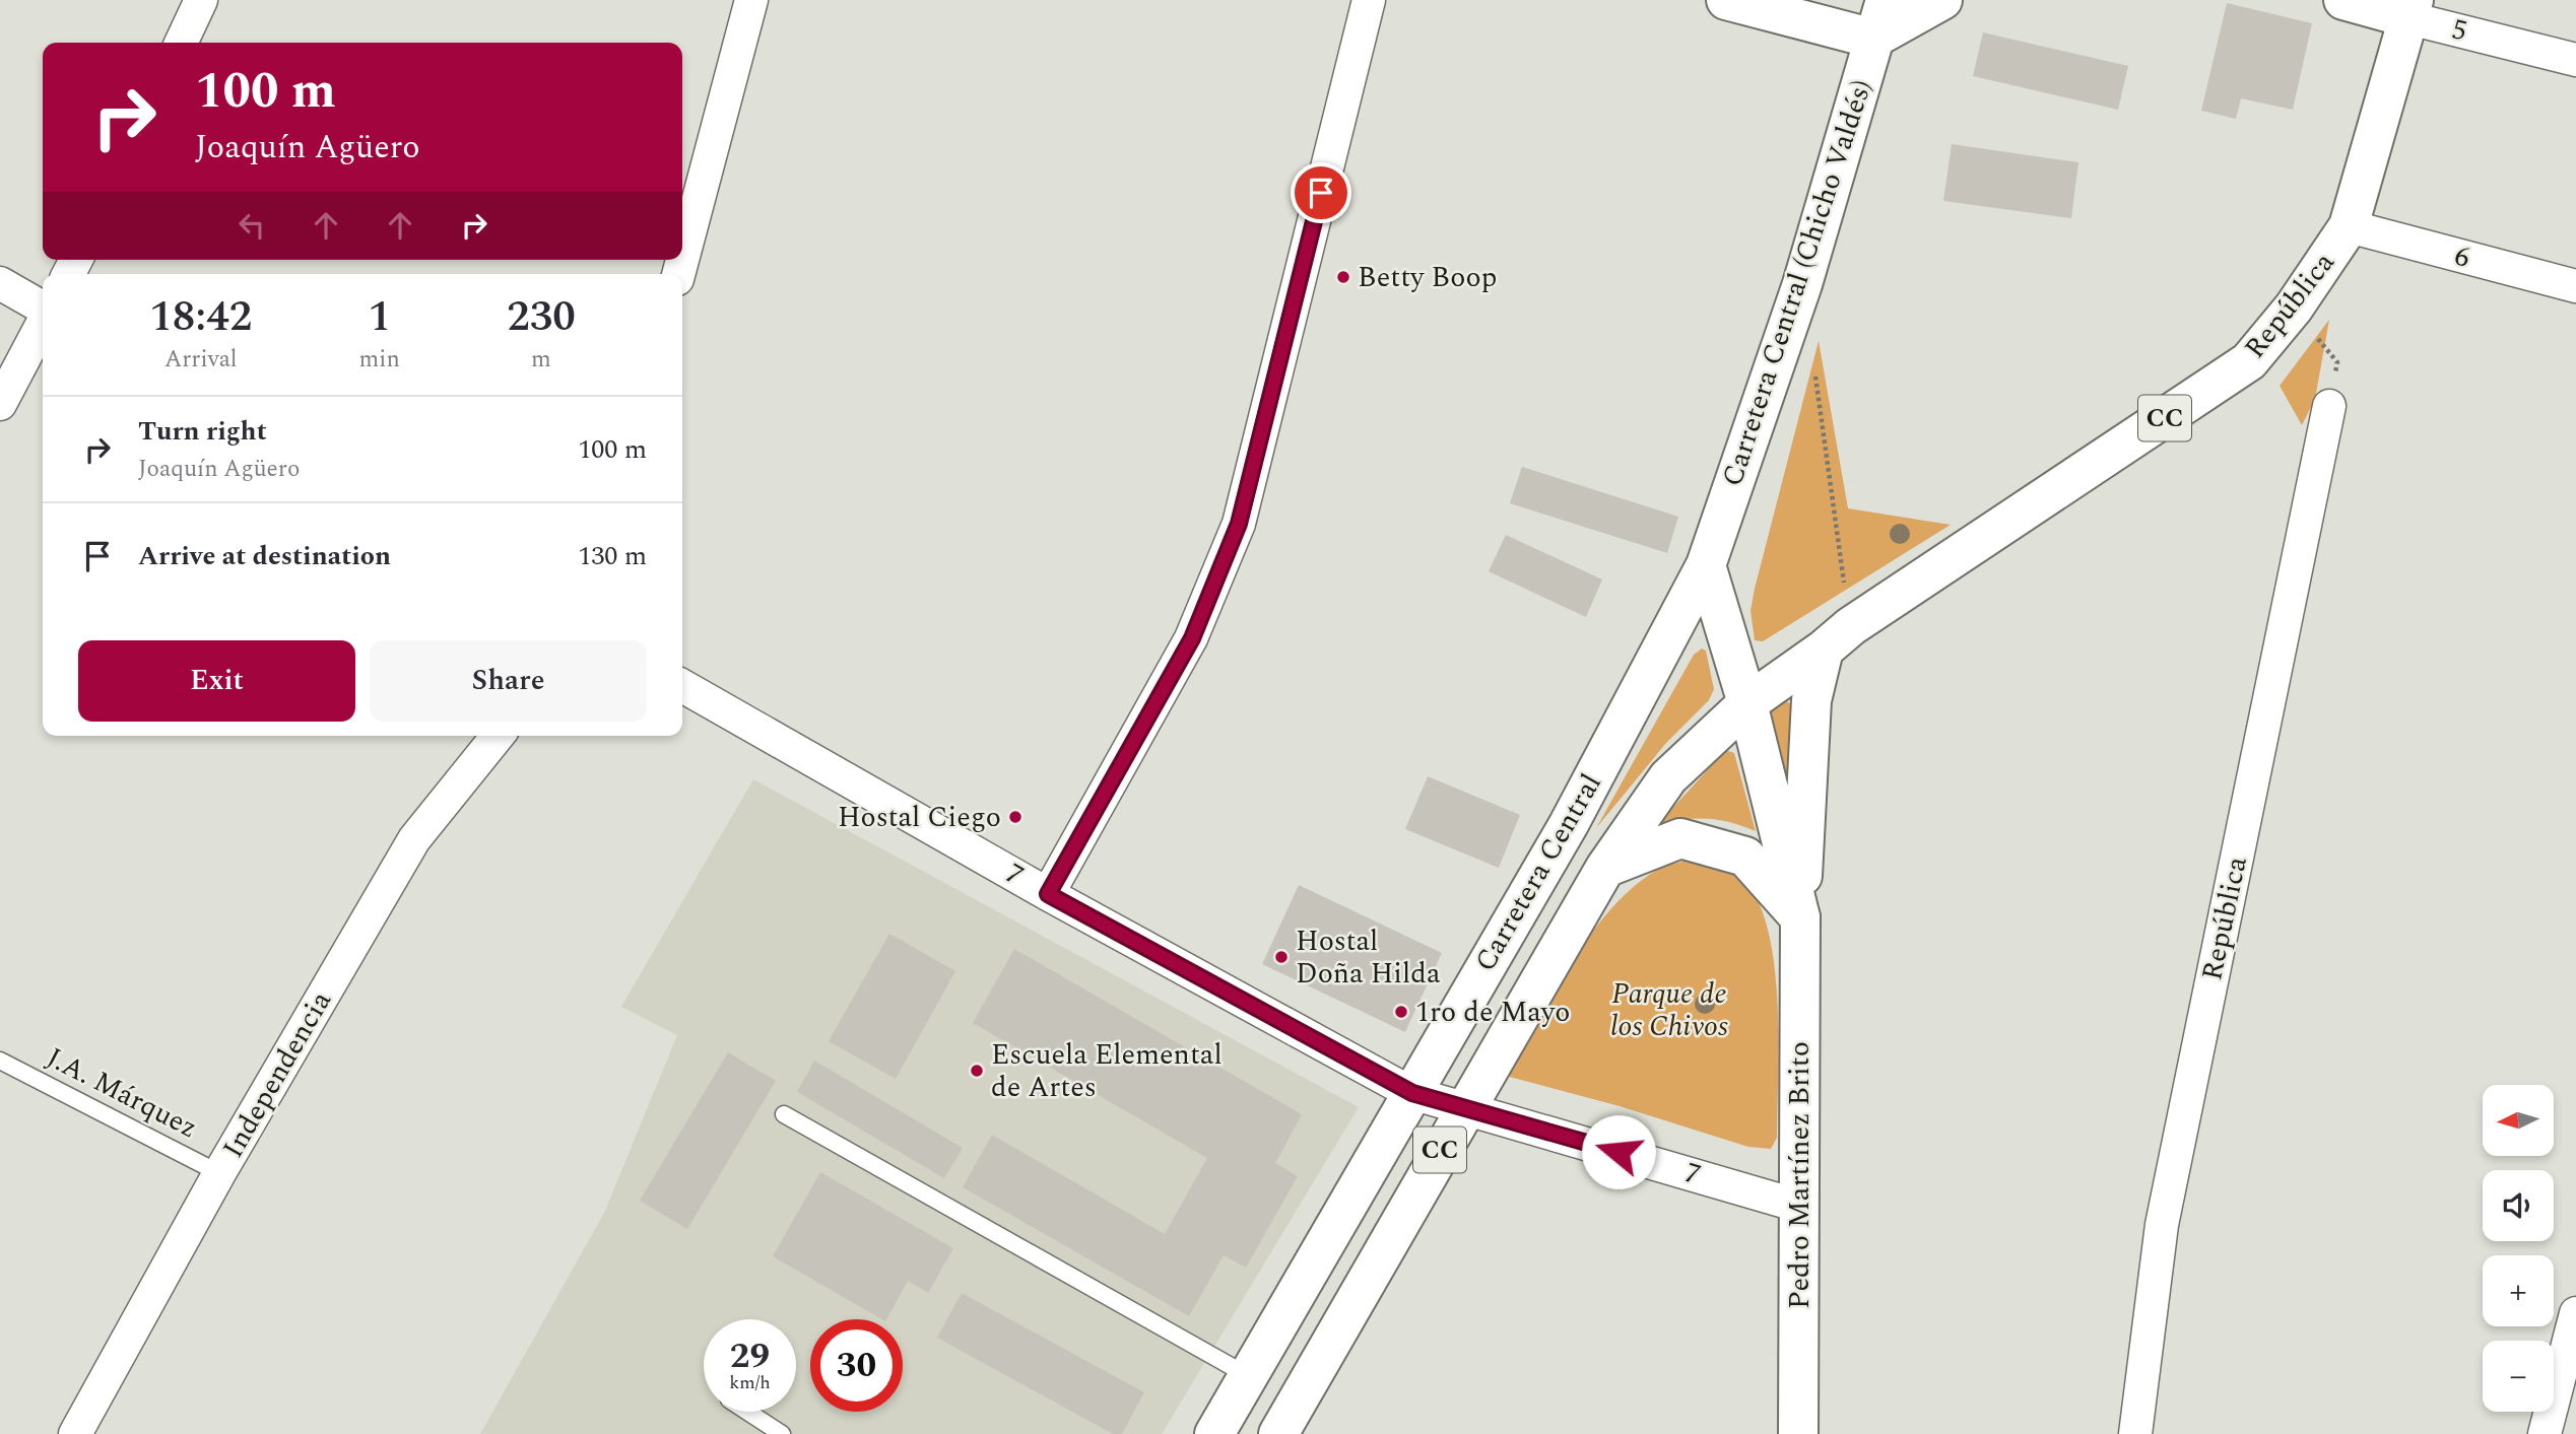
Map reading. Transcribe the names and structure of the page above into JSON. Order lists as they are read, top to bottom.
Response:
{
  "streets": {
    "main road": [
      "5",
      "Carretera Central (Chicho Valdés)",
      "República",
      "CC",
      "Carretera Central",
      "Pedro Martínez Brito"
    ],
    "street": ["6", "7", "Independencia"],
    "lane": ["J.A. Márquez"]
  },
  "crossings": [
    ["5", "República"],
    ["6", "República"],
    ["Carretera Central (Chicho Valdés)", "Carretera Central"],
    ["República", "Carretera Central"],
    ["Carretera Central", "7"],
    ["7", "Pedro Martínez Brito"],
    ["Independencia", "J.A. Márquez"]
  ],
  "parks": ["Parque de los Chivos"],
  "places": [
    "Betty Boop",
    "Hostal Ciego",
    "Hostal Doña Hilda",
    "1ro de Mayo",
    "Escuela Elemental de Artes"
  ],
  "north": "left",
  "page": {
    "turn": ["100 m", "Joaquín Agüero"],
    "eta": [
      "18:42",
      "Arrival",
      "1",
      "min",
      "230",
      "m"
    ],
    "list": [
      {
        "name": "Turn right",
        "note": "Joaquín Agüero",
        "value": "100 m"
      },
      {
        "name": "Arrive at destination",
        "value": "130 m"
      }
    ],
    "buttons": ["Exit", "Share"],
    "map_buttons": ["+", "−"],
    "speed": "29 km/h",
    "limit": "30"
  }
}
